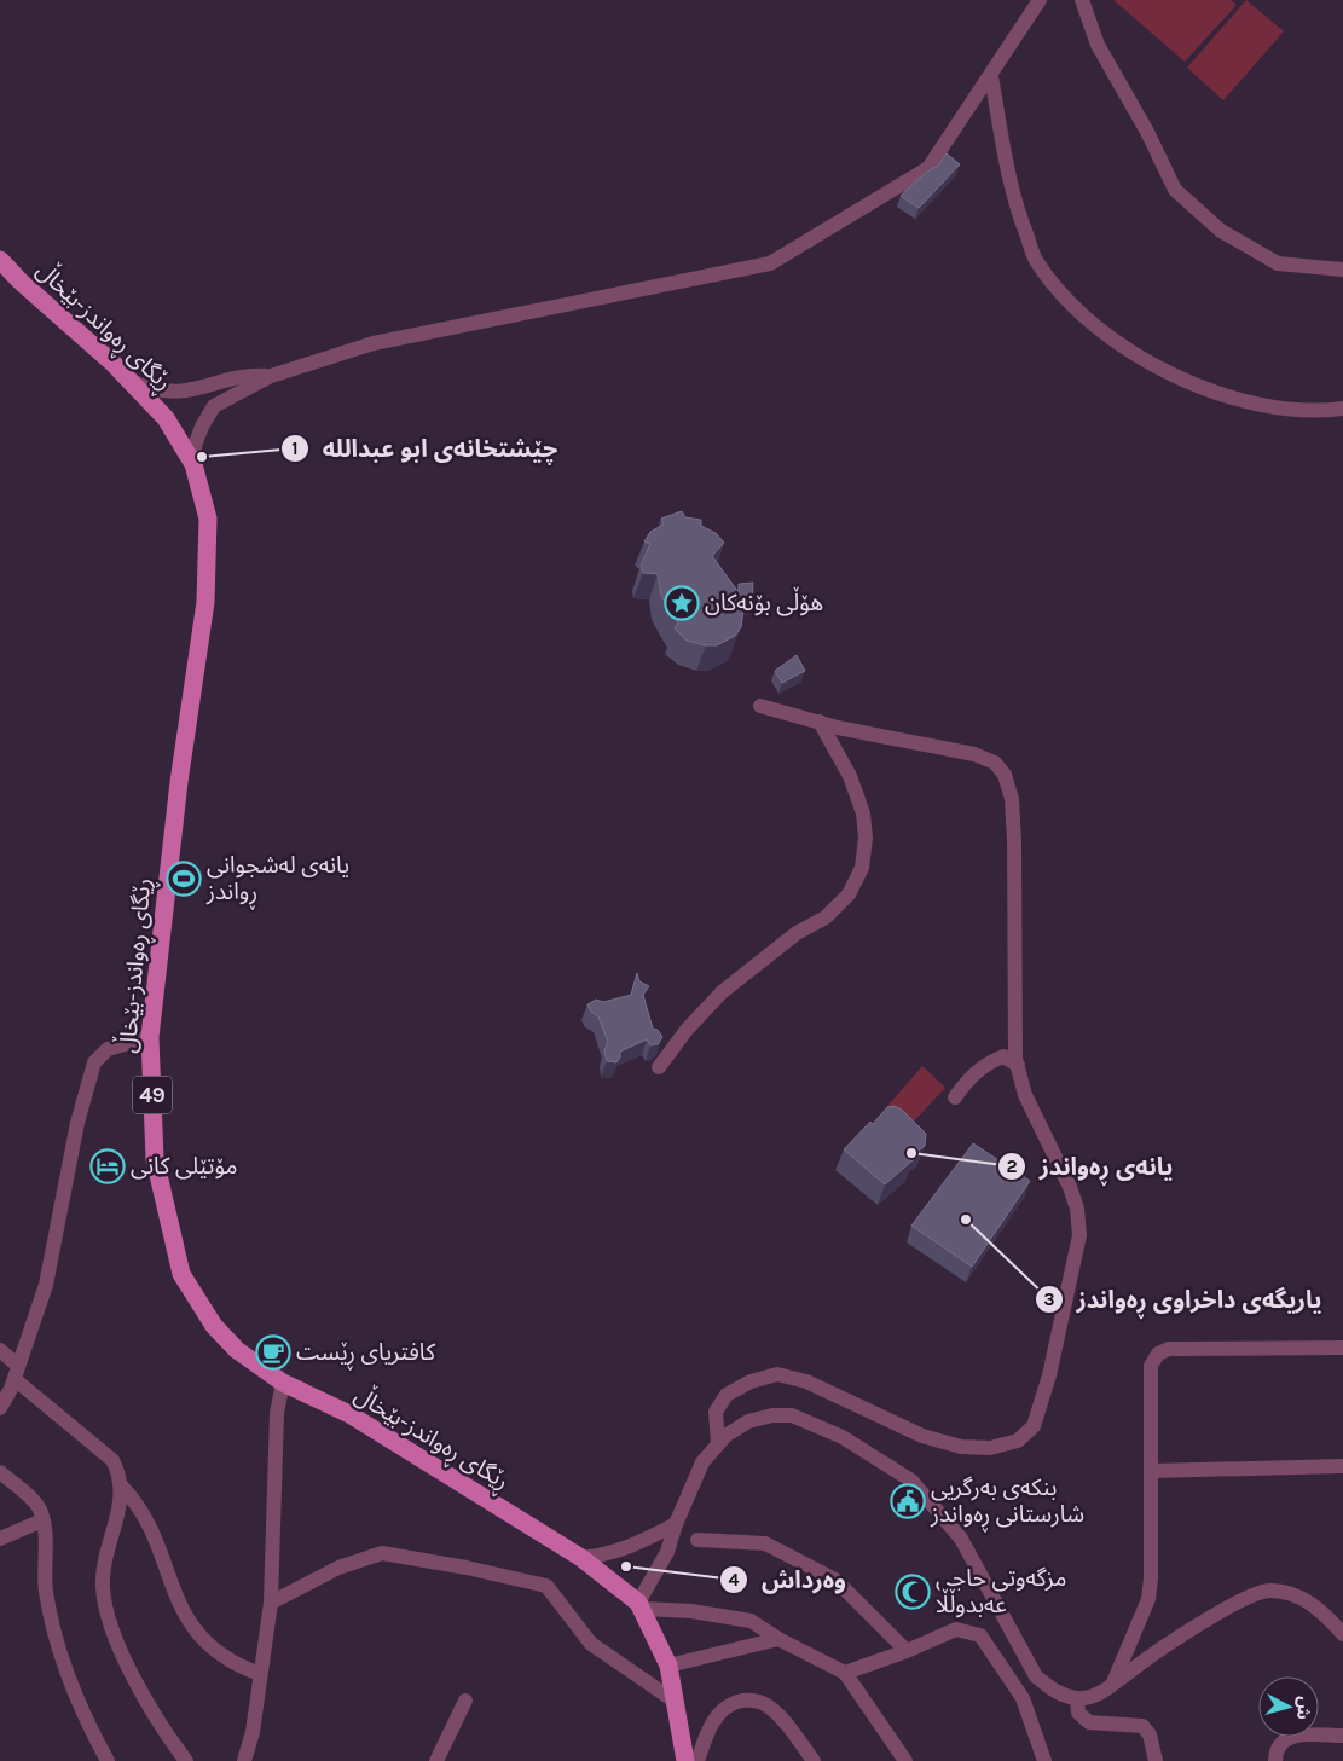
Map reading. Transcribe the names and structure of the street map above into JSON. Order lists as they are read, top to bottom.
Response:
{
  "streets": {
    "main road": ["ڕێگای ڕەواندز-بێخاڵ", "49"]
  },
  "places": {
    "other": [
      "چێشتخانەی ابو عبدالله",
      "یانەی ڕەواندز",
      "یاریگەی داخراوی ڕەواندز",
      "وەرداش"
    ],
    "place": ["هۆڵی بۆنەکان"],
    "sports": ["یانەی لەشجوانی ڕواندز"],
    "hotel": ["مۆتێلی کانی"],
    "cafe": ["کافتریای ڕێست"],
    "public building": ["بنکەی بەرگریی شارستانی ڕەواندز"],
    "mosque": ["مزگەوتی حاجی عەبدوڵڵا"]
  },
  "north": "right"
}
